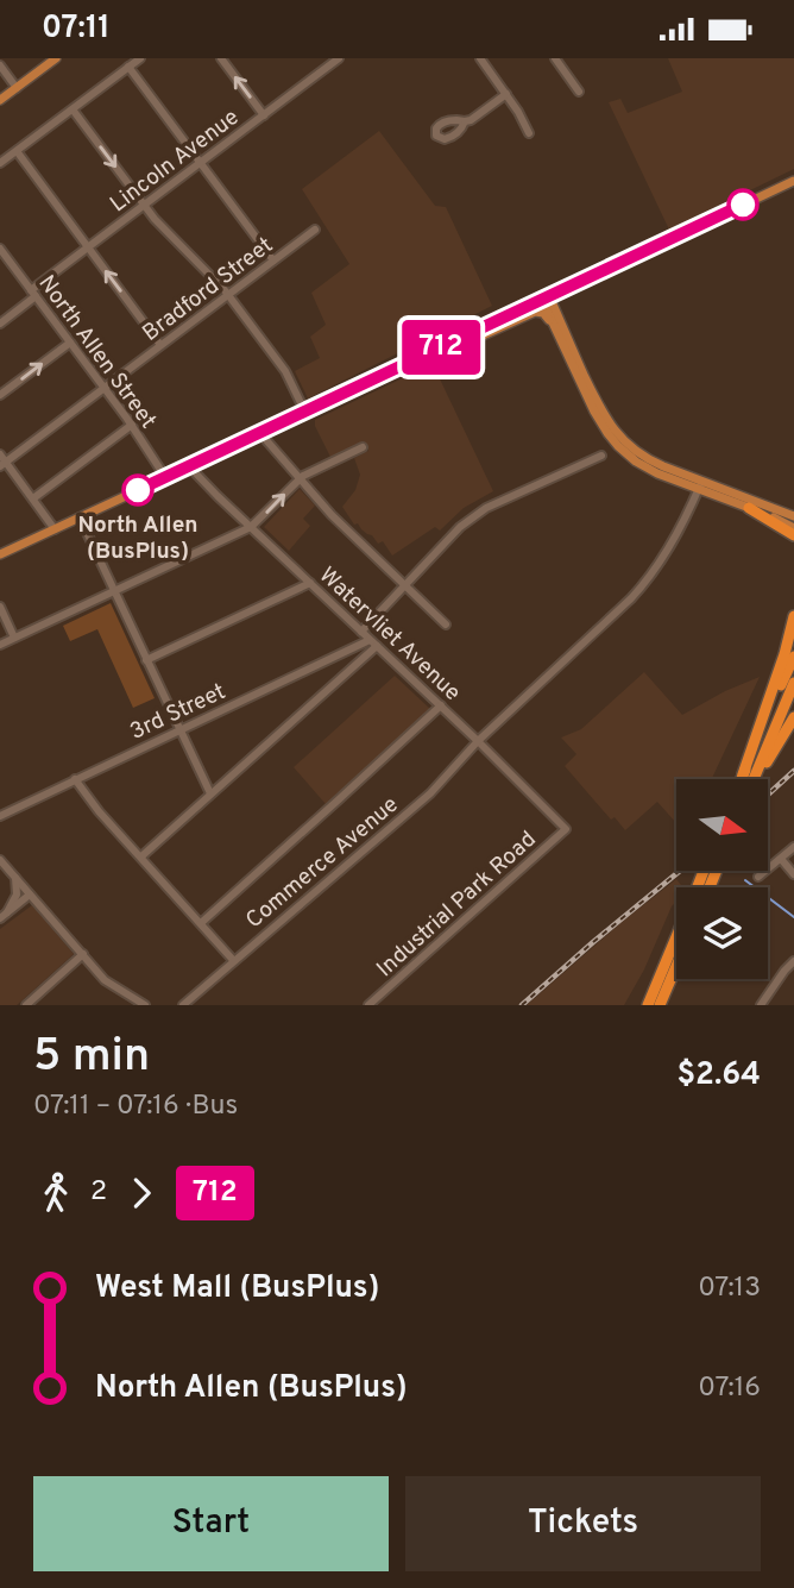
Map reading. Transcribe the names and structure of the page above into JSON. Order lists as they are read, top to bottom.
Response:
{
  "streets": {
    "street": [
      "Lincoln Avenue",
      "Bradford Street",
      "North Allen Street",
      "Watervliet Avenue",
      "3rd Street",
      "Commerce Avenue",
      "Industrial Park Road"
    ]
  },
  "crossings": [
    ["Lincoln Avenue", "North Allen Street"],
    ["Bradford Street", "North Allen Street"],
    ["Watervliet Avenue", "3rd Street"],
    ["Watervliet Avenue", "Commerce Avenue"],
    ["Watervliet Avenue", "Industrial Park Road"]
  ],
  "places": ["North Allen (BusPlus)"],
  "lines": ["bus line 712"],
  "north": "right",
  "page": {
    "status": "07:11",
    "on_map": "712",
    "heading": ["5 min", "07:11 – 07:16 · Bus", "$2.64"],
    "legs": ["2", "712"],
    "list": [
      {
        "name": "West Mall (BusPlus)",
        "value": "07:13"
      },
      {
        "name": "North Allen (BusPlus)",
        "value": "07:16"
      }
    ],
    "buttons": ["Start", "Tickets"]
  }
}
